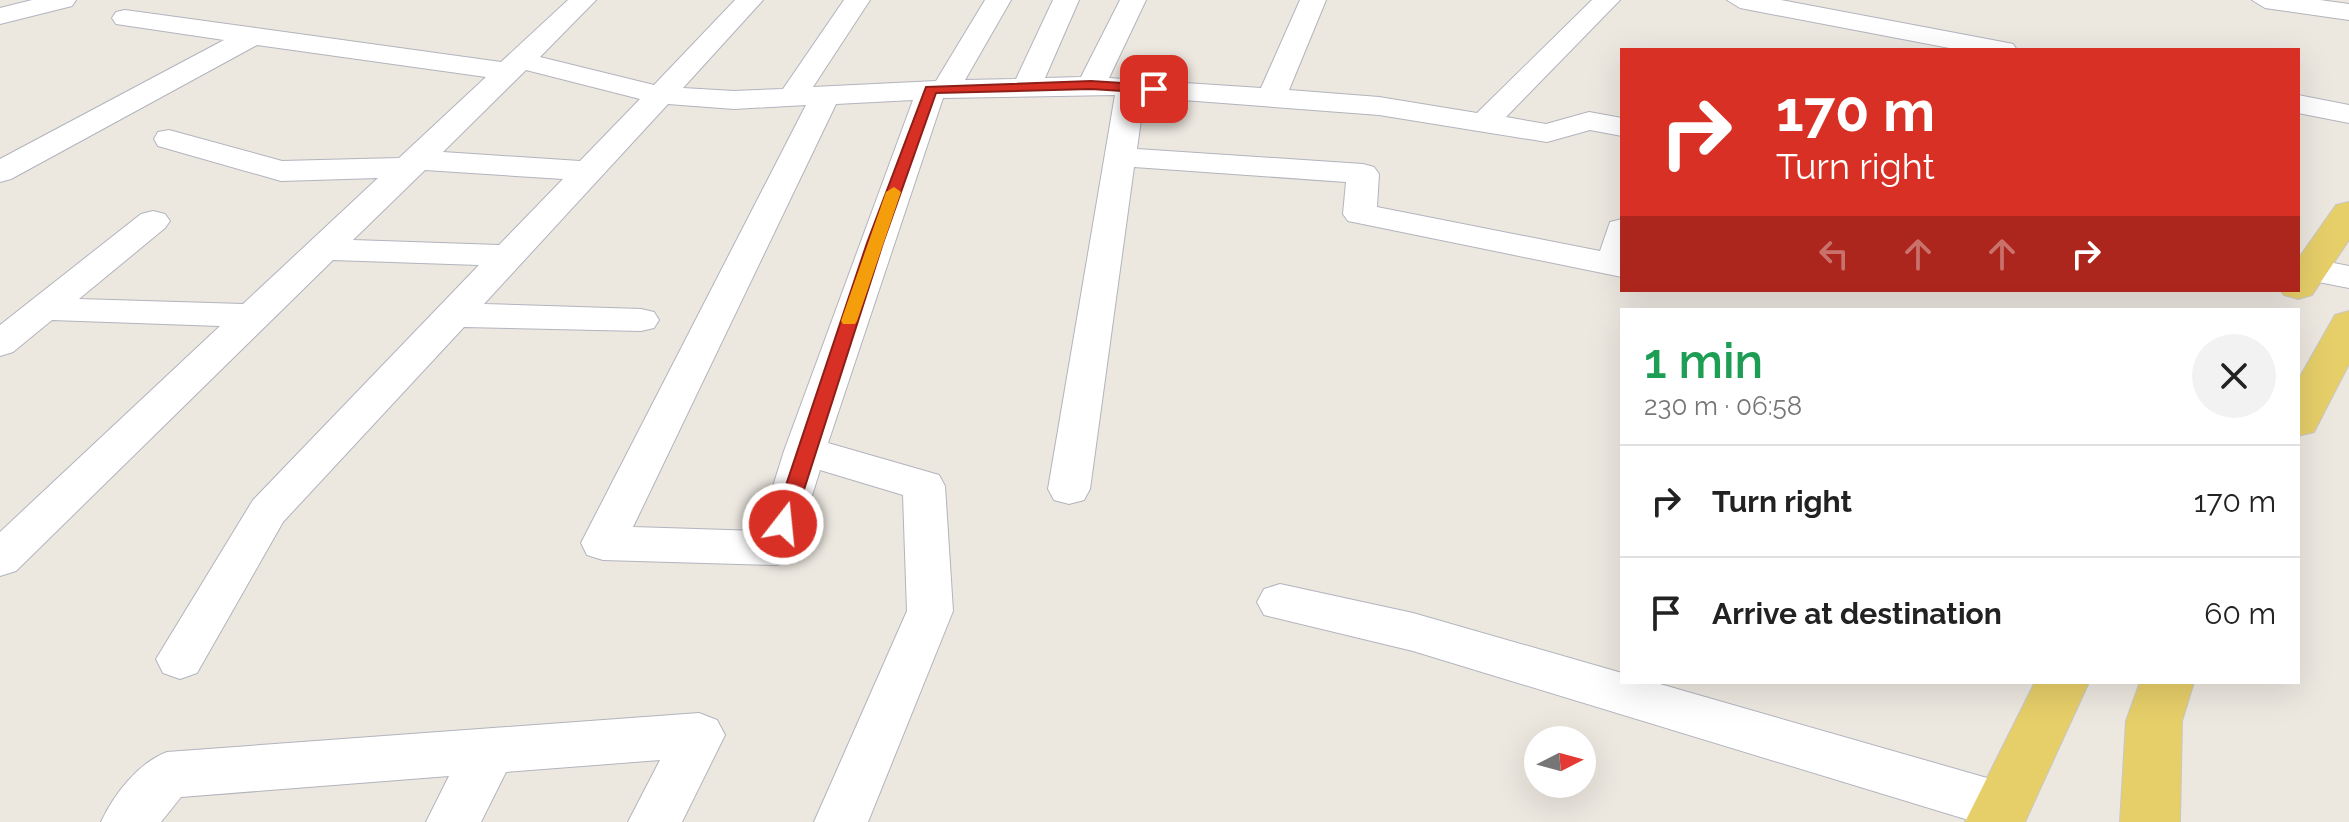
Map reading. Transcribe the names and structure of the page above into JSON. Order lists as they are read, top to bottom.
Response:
{
  "north": "right",
  "page": {
    "turn": ["170 m", "Turn right"],
    "heading": ["1 min", "230 m · 06:58"],
    "list": [
      {
        "name": "Turn right",
        "value": "170 m"
      },
      {
        "name": "Arrive at destination",
        "value": "60 m"
      }
    ]
  }
}
